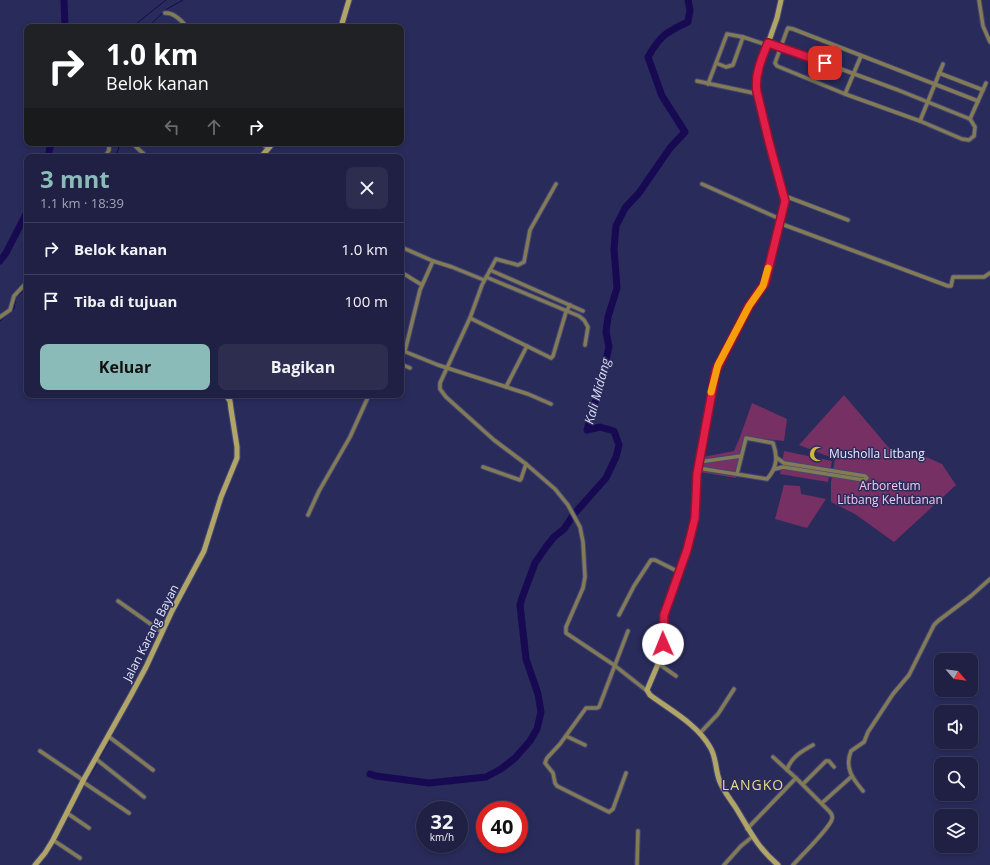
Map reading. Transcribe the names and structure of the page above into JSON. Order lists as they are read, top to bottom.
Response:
{
  "streets": {
    "street": ["Jalan Karang Bayan"]
  },
  "districts": ["LANGKO"],
  "water": ["Kali Midang"],
  "parks": ["Arboretum Litbang Kehutanan"],
  "places": {
    "mosque": ["Musholla Litbang"]
  },
  "north": "bottom right",
  "page": {
    "turn": ["1.0 km", "Belok kanan"],
    "heading": ["3 mnt", "1.1 km · 18:39"],
    "list": [
      {
        "name": "Belok kanan",
        "value": "1.0 km"
      },
      {
        "name": "Tiba di tujuan",
        "value": "100 m"
      }
    ],
    "buttons": ["Keluar", "Bagikan"],
    "speed": "32 km/h",
    "limit": "40"
  }
}
